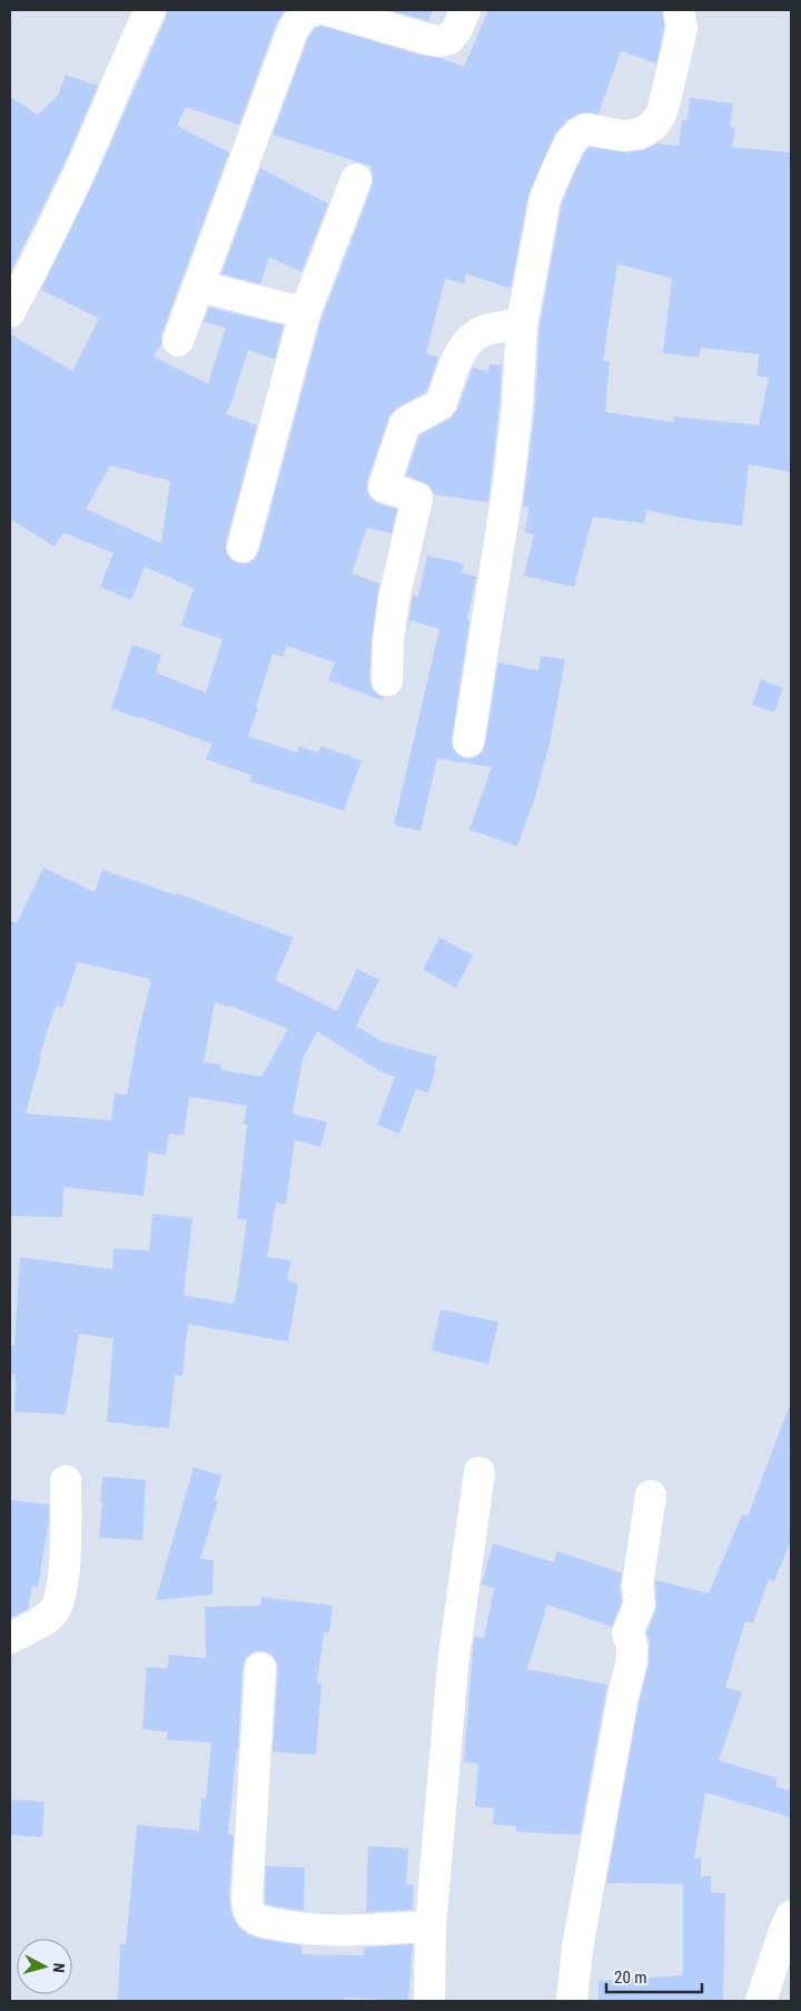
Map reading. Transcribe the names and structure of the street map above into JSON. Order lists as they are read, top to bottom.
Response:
{
  "scale_bar": "20 m",
  "north": "right"
}
